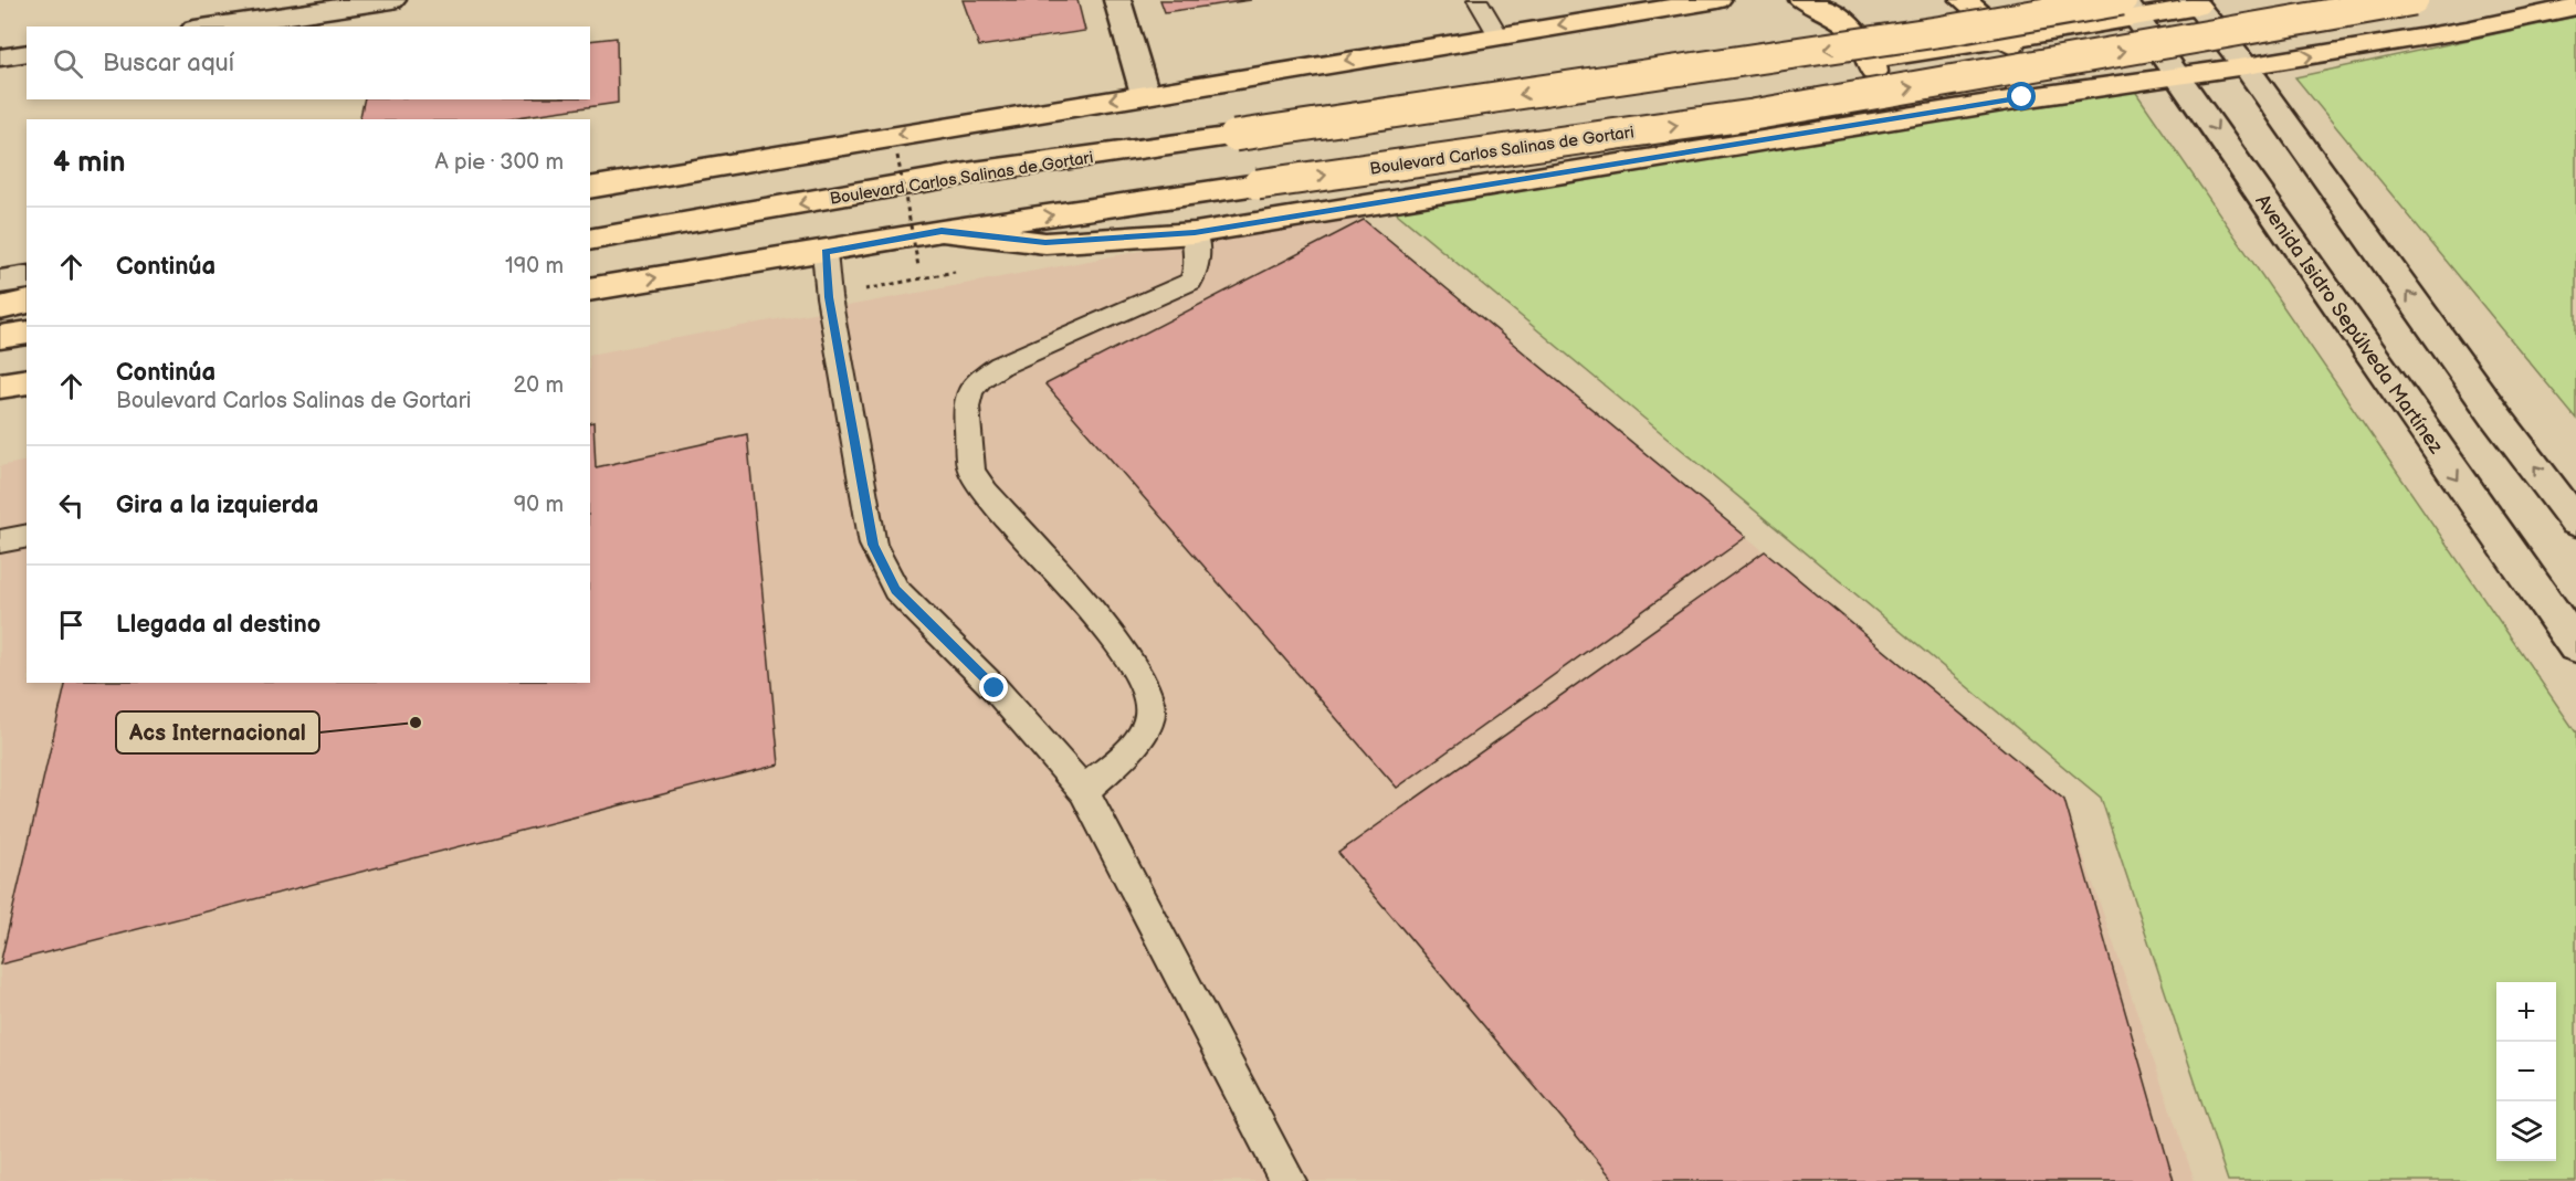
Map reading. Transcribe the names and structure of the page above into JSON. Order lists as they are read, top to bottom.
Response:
{
  "streets": {
    "main road": ["Boulevard Carlos Salinas de Gortari", "Avenida Isidro Sepúlveda Martínez"]
  },
  "crossings": [
    ["Boulevard Carlos Salinas de Gortari", "Avenida Isidro Sepúlveda Martínez"]
  ],
  "places": ["Acs Internacional"],
  "page": {
    "search": "Buscar aquí",
    "heading": ["4 min", "A pie · 300 m"],
    "list": [
      ["Continúa", "190 m"],
      ["Continúa", "Boulevard Carlos Salinas de Gortari", "20 m"],
      ["Gira a la izquierda", "90 m"],
      "Llegada al destino"
    ],
    "map_buttons": ["+", "−"]
  }
}
